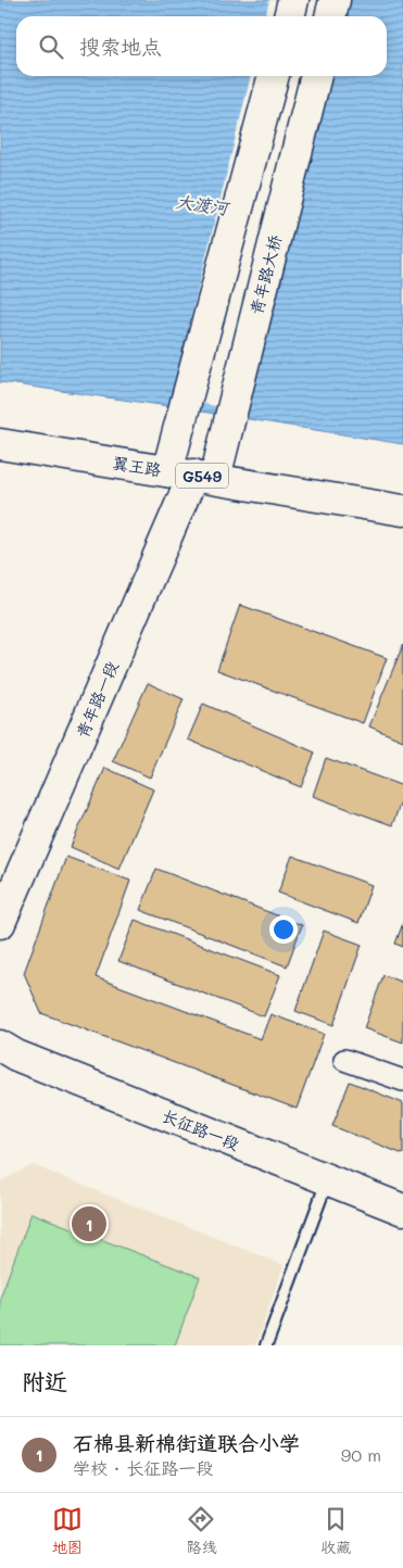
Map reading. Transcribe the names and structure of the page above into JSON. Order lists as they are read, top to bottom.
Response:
{
  "streets": {
    "main road": [
      "青年路大桥",
      "翼王路",
      "G549",
      "青年路一段",
      "长征路一段"
    ]
  },
  "crossings": [
    ["青年路大桥", "翼王路"],
    ["青年路大桥", "青年路一段"],
    ["翼王路", "青年路一段"]
  ],
  "water": ["大渡河"],
  "page": {
    "search": "搜索地点",
    "pins": "1",
    "heading": "附近",
    "list": [
      {
        "mark": "1",
        "name": "石棉县新棉街道联合小学",
        "note": "学校 · 长征路一段",
        "value": "90 m"
      }
    ],
    "nav": ["地图", "路线", "收藏"]
  }
}
